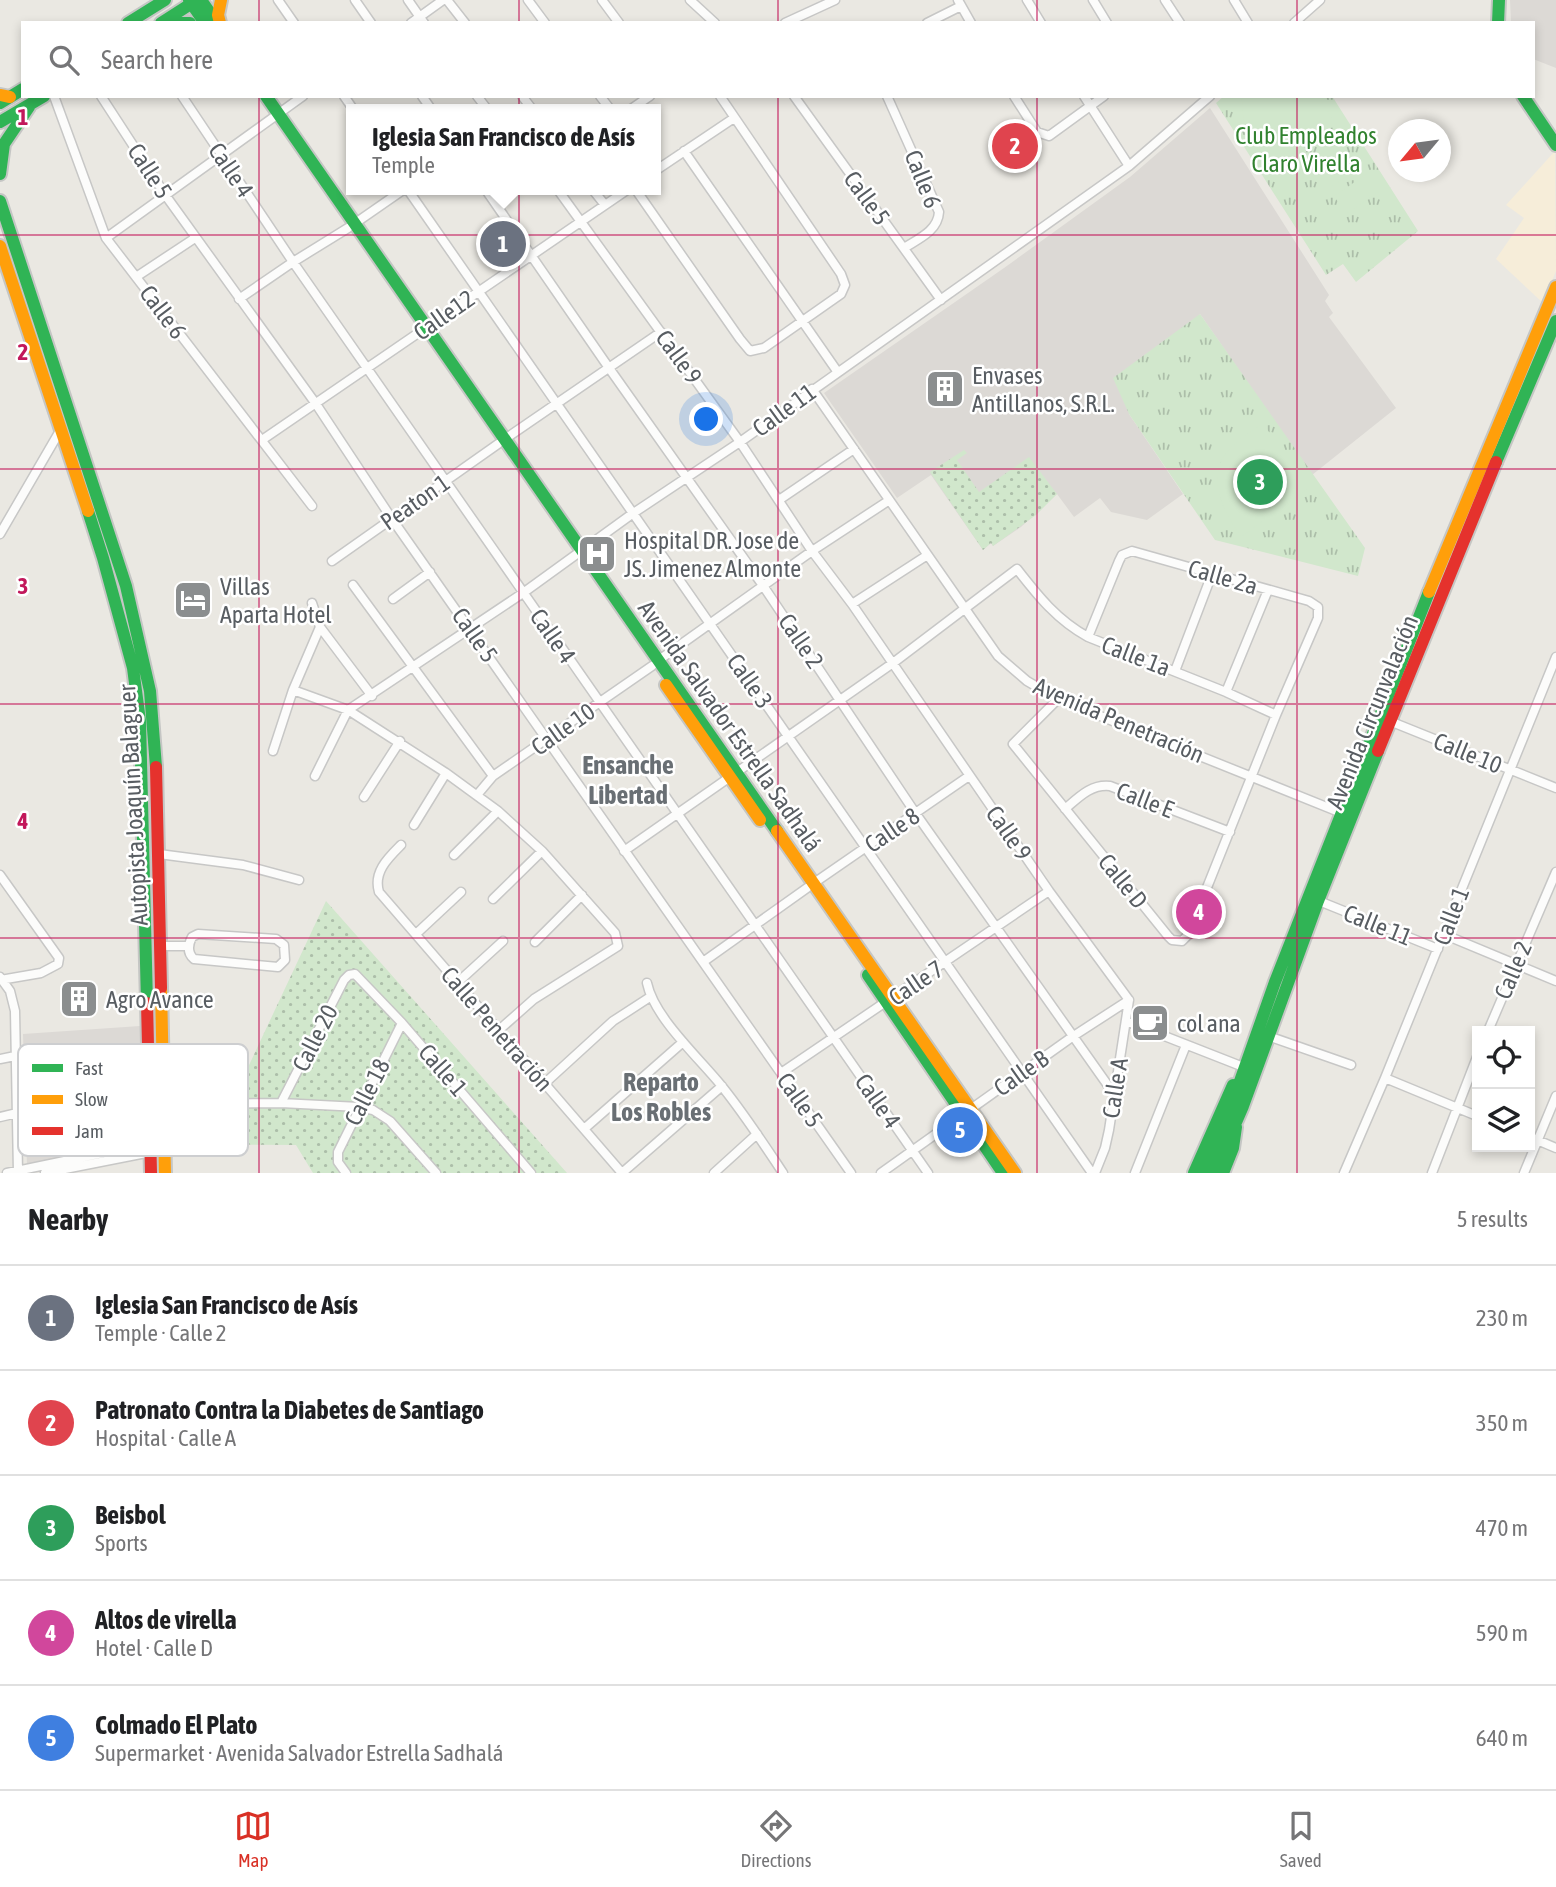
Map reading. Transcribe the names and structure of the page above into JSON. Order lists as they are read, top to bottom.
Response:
{
  "streets": {
    "main road": ["Avenida Circunvalación", "Avenida Salvador Estrella Sadhalá", "Autopista Joaquín Balaguer"],
    "street": [
      "Calle 4",
      "Calle 5",
      "Calle 6",
      "Calle12",
      "Calle 9",
      "Calle 11",
      "Peaton 1",
      "Calle 2a",
      "Calle 2",
      "Calle 1a",
      "Calle 3",
      "Avenida Penetración",
      "Calle 10",
      "Calle E",
      "Calle 8",
      "Calle D",
      "Calle 1",
      "Calle 7",
      "Calle Penetración",
      "Calle 20",
      "Calle B",
      "Calle A",
      "Calle 18"
    ]
  },
  "crossings": [
    ["Calle 4", "Calle12"],
    ["Calle 4", "Calle 11"],
    ["Calle 4", "Peaton 1"],
    ["Calle 4", "Calle 10"],
    ["Calle 4", "Calle 8"],
    ["Calle 4", "Calle 7"],
    ["Calle 4", "Calle B"],
    ["Calle 5", "Calle 6"],
    ["Calle 5", "Calle12"],
    ["Calle 5", "Calle 11"],
    ["Calle 5", "Peaton 1"],
    ["Calle 5", "Calle 10"],
    ["Calle 5", "Calle 8"],
    ["Calle 5", "Calle 7"],
    ["Calle 6", "Calle12"],
    ["Calle12", "Calle 9"],
    ["Calle12", "Calle 2"],
    ["Calle12", "Calle 3"],
    ["Calle12", "Avenida Salvador Estrella Sadhalá"],
    ["Calle 9", "Calle 11"],
    ["Calle 9", "Peaton 1"],
    ["Calle 9", "Calle 10"],
    ["Calle 9", "Calle 8"],
    ["Calle 9", "Calle 7"],
    ["Calle 9", "Calle B"],
    ["Calle 9", "Calle A"],
    ["Calle 11", "Calle 2"],
    ["Calle 11", "Calle 3"],
    ["Calle 11", "Avenida Circunvalación"],
    ["Calle 11", "Avenida Penetración"],
    ["Calle 11", "Avenida Salvador Estrella Sadhalá"],
    ["Calle 11", "Calle 1"],
    ["Peaton 1", "Calle 2"],
    ["Peaton 1", "Calle 3"],
    ["Peaton 1", "Avenida Salvador Estrella Sadhalá"],
    ["Calle 2a", "Calle 1a"],
    ["Calle 2a", "Calle D"],
    ["Calle 2", "Calle 10"],
    ["Calle 2", "Calle 8"],
    ["Calle 2", "Calle 7"],
    ["Calle 2", "Calle B"],
    ["Calle 2", "Calle A"],
    ["Calle 1a", "Avenida Penetración"],
    ["Calle 1a", "Calle D"],
    ["Calle 3", "Calle 10"],
    ["Calle 3", "Calle 8"],
    ["Calle 3", "Calle 7"],
    ["Calle 3", "Calle B"],
    ["Calle 3", "Calle A"],
    ["Avenida Circunvalación", "Avenida Penetración"],
    ["Avenida Circunvalación", "Calle 10"],
    ["Avenida Penetración", "Calle 10"],
    ["Avenida Penetración", "Calle D"],
    ["Avenida Salvador Estrella Sadhalá", "Calle 10"],
    ["Avenida Salvador Estrella Sadhalá", "Calle 8"],
    ["Avenida Salvador Estrella Sadhalá", "Calle 7"],
    ["Avenida Salvador Estrella Sadhalá", "Calle B"],
    ["Calle 10", "Calle 1"],
    ["Calle E", "Calle D"],
    ["Calle 1", "Calle 20"],
    ["Calle 1", "Calle 18"],
    ["Calle B", "Calle A"]
  ],
  "districts": ["Ensanche Libertad", "Reparto Los Robles"],
  "parks": ["Club Empleados Claro Virella"],
  "places": {
    "building": ["Envases Antillanos, S.R.L.", "Agro Avance"],
    "hospital": ["Hospital DR. Jose de JS. Jimenez Almonte"],
    "hotel": ["Villas Aparta Hotel"],
    "cafe": ["col ana"]
  },
  "legend": ["Fast", "Slow", "Jam"],
  "north": "bottom left",
  "page": {
    "search": "Search here",
    "popup": ["Iglesia San Francisco de Asís", "Temple"],
    "pins": [
      "2",
      "1",
      "3",
      "4",
      "5"
    ],
    "heading": ["Nearby", "5 results"],
    "list": [
      {
        "mark": "1",
        "name": "Iglesia San Francisco de Asís",
        "note": "Temple · Calle 2",
        "value": "230 m"
      },
      {
        "mark": "2",
        "name": "Patronato Contra la Diabetes de Santiago",
        "note": "Hospital · Calle A",
        "value": "350 m"
      },
      {
        "mark": "3",
        "name": "Beisbol",
        "note": "Sports",
        "value": "470 m"
      },
      {
        "mark": "4",
        "name": "Altos de virella",
        "note": "Hotel · Calle D",
        "value": "590 m"
      },
      {
        "mark": "5",
        "name": "Colmado El Plato",
        "note": "Supermarket · Avenida Salvador Estrella Sadhalá",
        "value": "640 m"
      }
    ],
    "nav": ["Map", "Directions", "Saved"]
  },
  "grid": {
    "rows": [
      "1",
      "2",
      "3",
      "4"
    ]
  }
}
